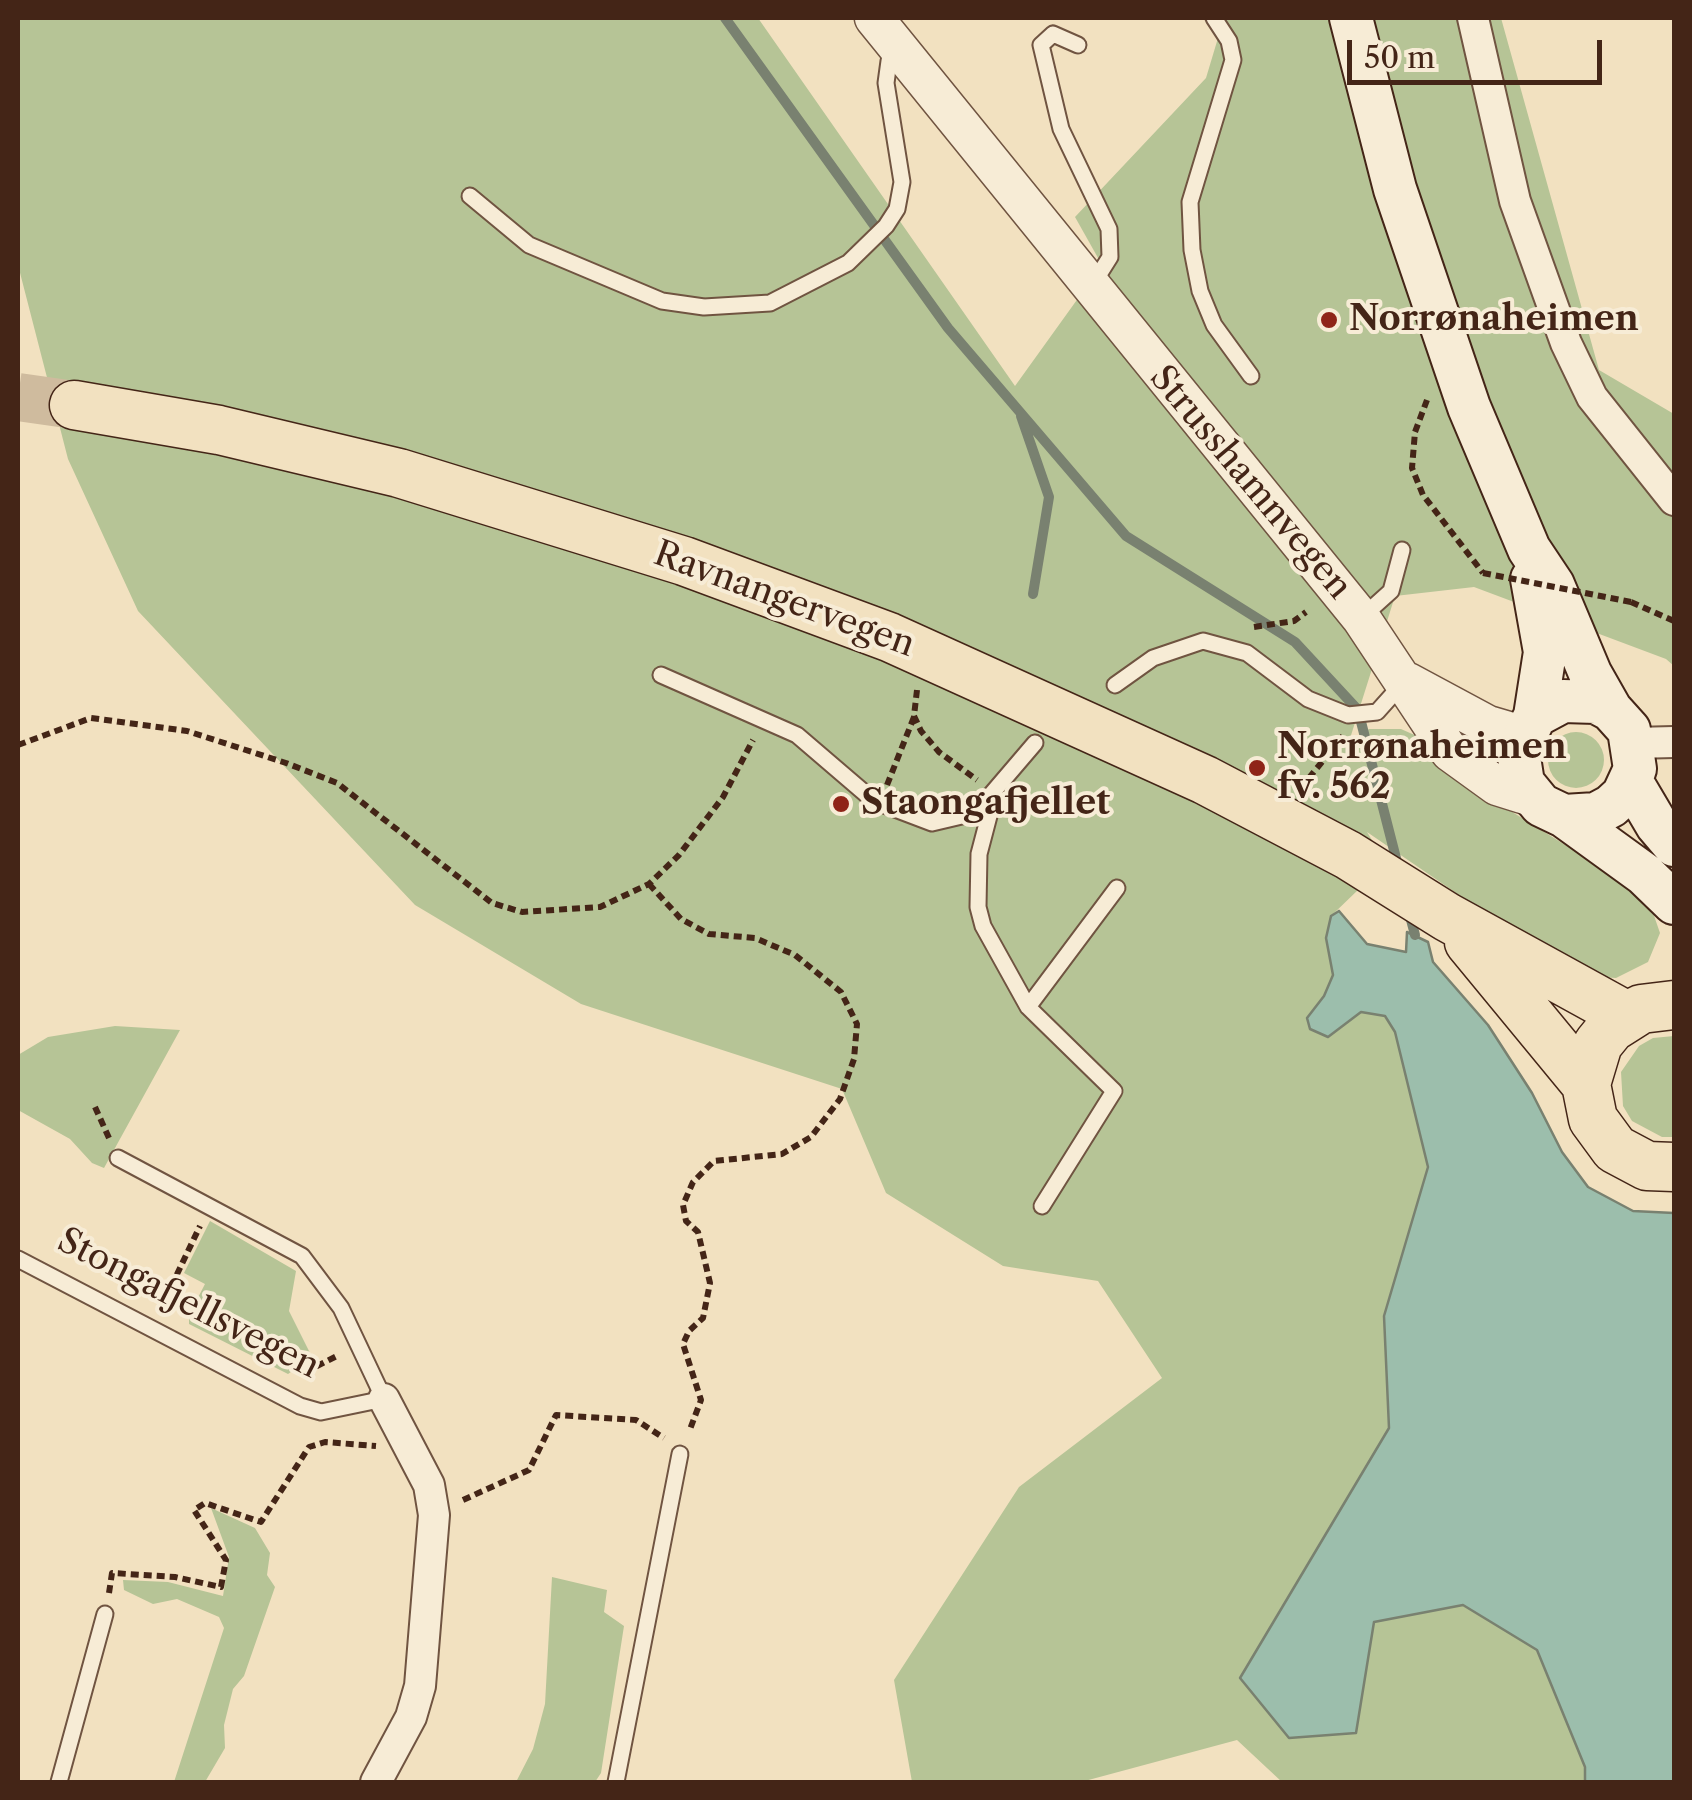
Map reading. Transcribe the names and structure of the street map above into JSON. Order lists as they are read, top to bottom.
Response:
{
  "streets": {
    "main road": ["Ravnangervegen"],
    "street": ["Strusshamnvegen", "Stongafjellsvegen"]
  },
  "places": ["Norrønaheimen", "Norrønaheimen fv. 562", "Staongafjellet"],
  "scale_bar": "50 m"
}
